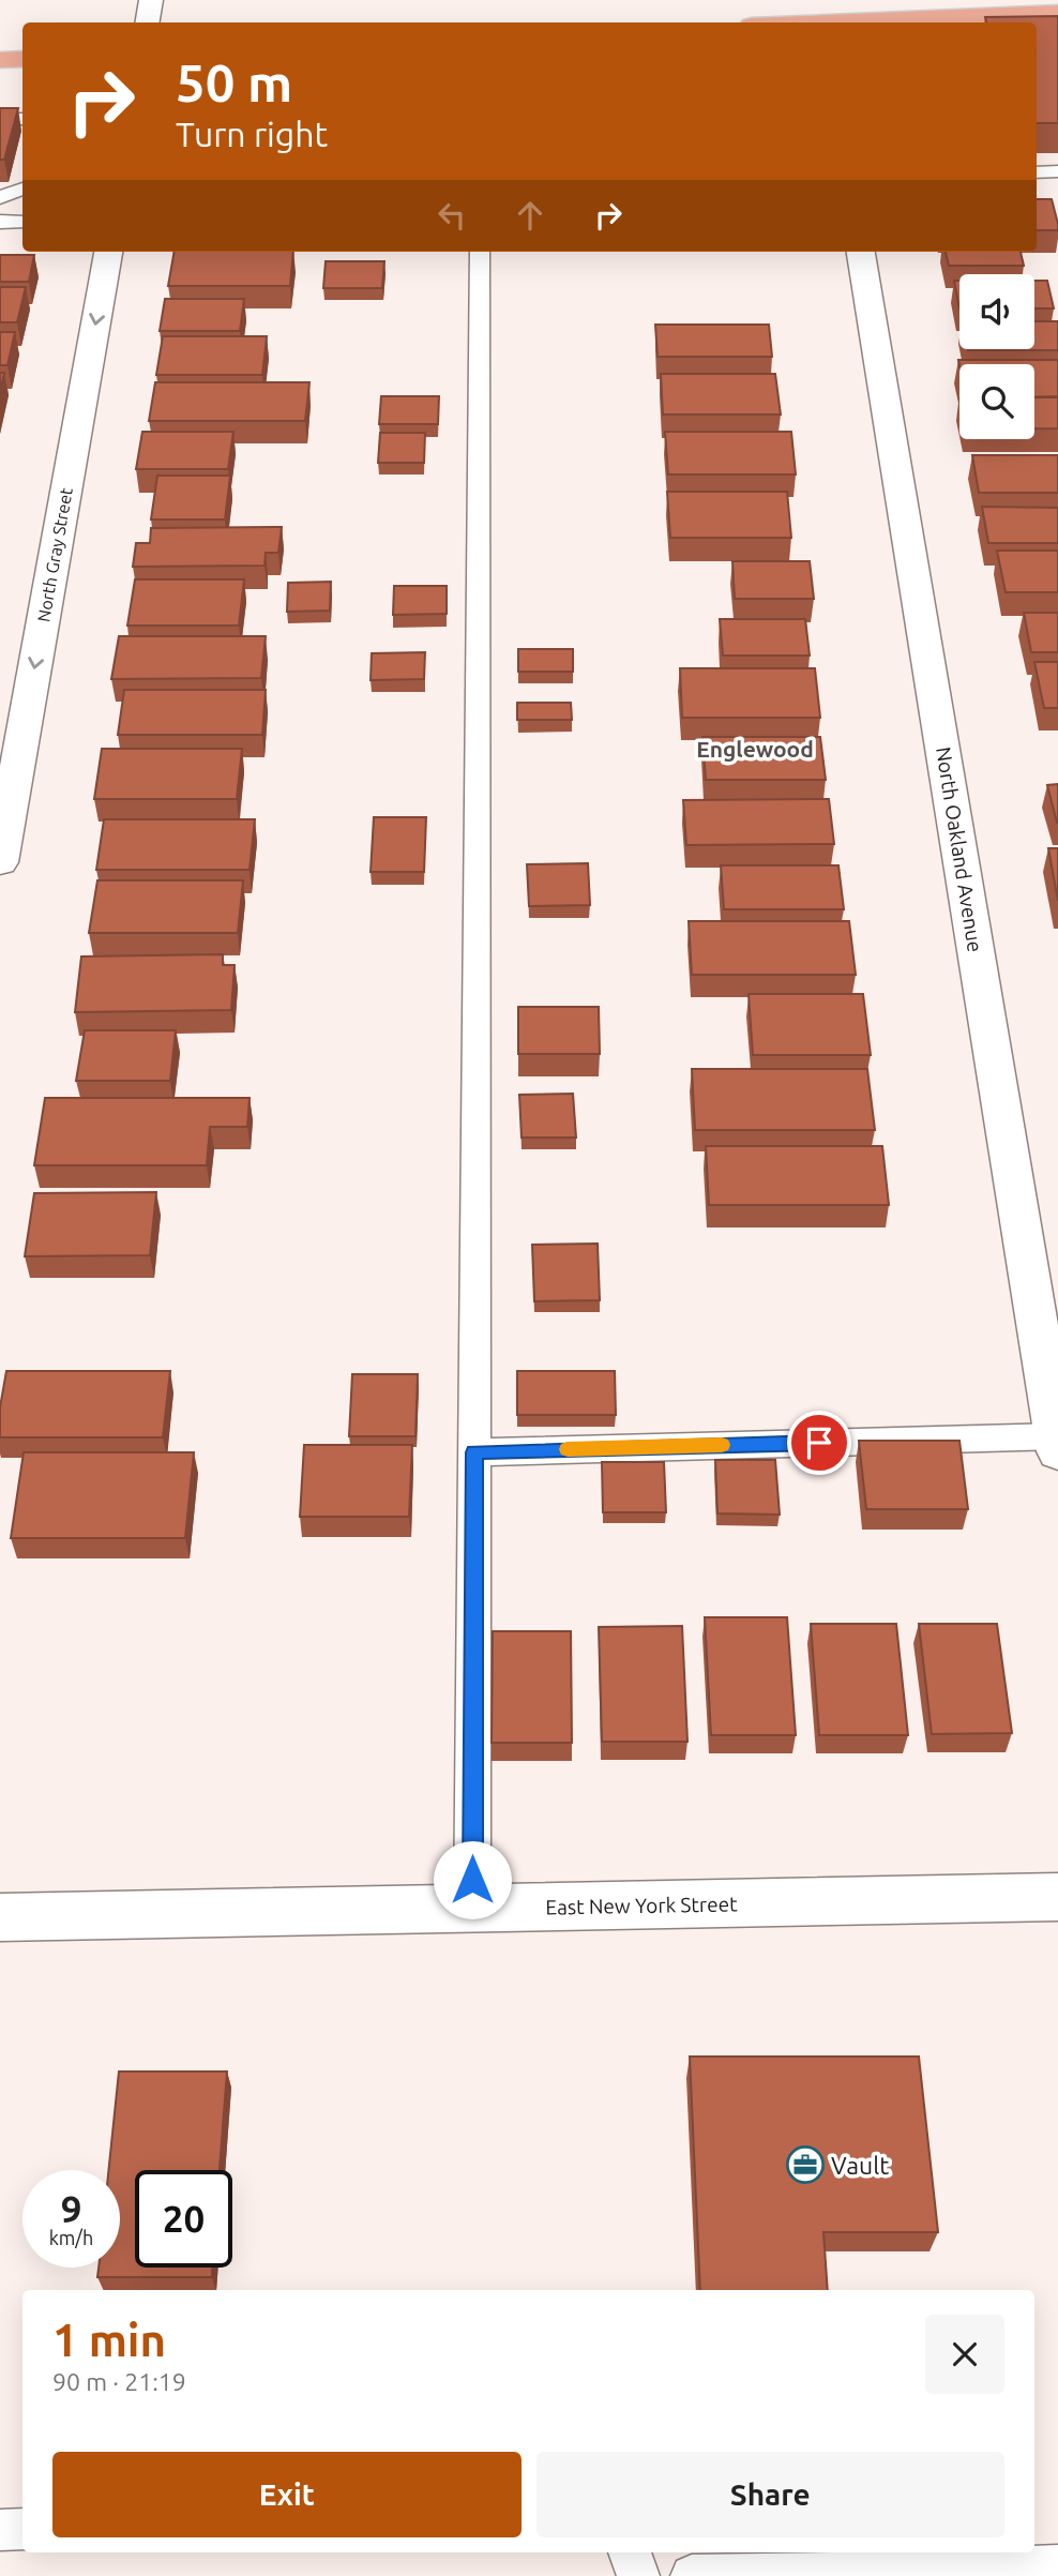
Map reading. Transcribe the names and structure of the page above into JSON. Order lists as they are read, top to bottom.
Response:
{
  "streets": {
    "street": ["North Gray Street", "North Oakland Avenue", "East New York Street"]
  },
  "one_way": ["North Gray Street"],
  "districts": ["Englewood"],
  "places": {
    "office": ["Vault"]
  },
  "page": {
    "turn": ["50 m", "Turn right"],
    "speed": "9 km/h",
    "limit": "20",
    "heading": ["1 min", "90 m · 21:19"],
    "buttons": ["Exit", "Share"]
  }
}
